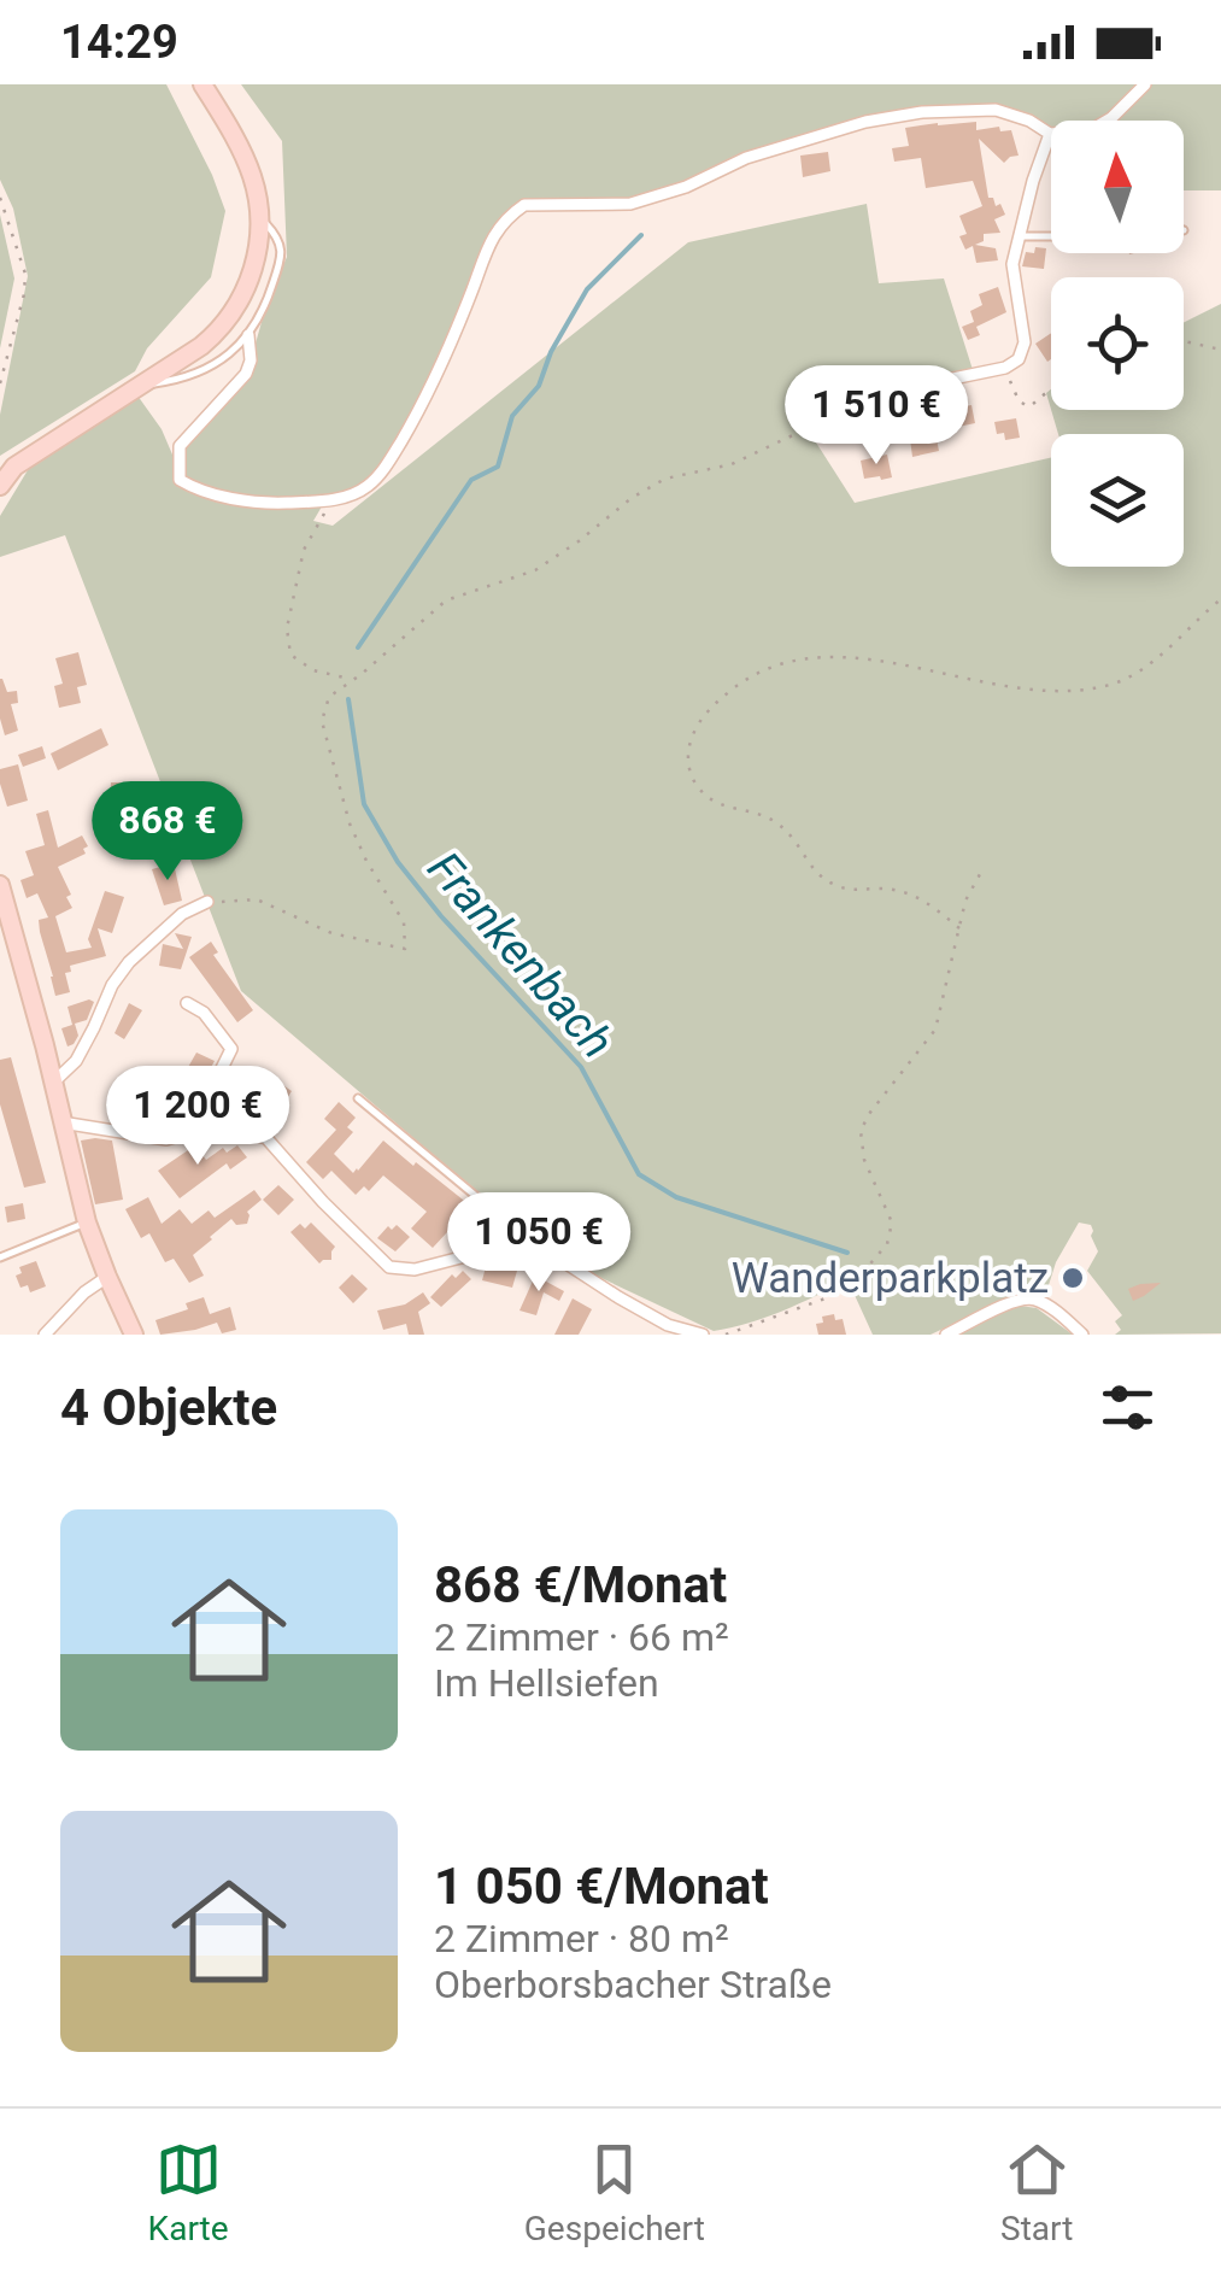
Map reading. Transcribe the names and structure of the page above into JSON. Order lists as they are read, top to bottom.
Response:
{
  "water": ["Frankenbach"],
  "places": ["Wanderparkplatz"],
  "north": "top",
  "page": {
    "status": "14:29",
    "price": [
      "1 510 €",
      "868 €",
      "1 200 €",
      "1 050 €"
    ],
    "heading": "4 Objekte",
    "list": [
      {
        "name": "868 €/Monat",
        "note": "2 Zimmer · 66 m² · Im Hellsiefen"
      },
      {
        "name": "1 050 €/Monat",
        "note": "2 Zimmer · 80 m² · Oberborsbacher Straße"
      }
    ],
    "tabs": ["Karte", "Gespeichert", "Start"]
  }
}
